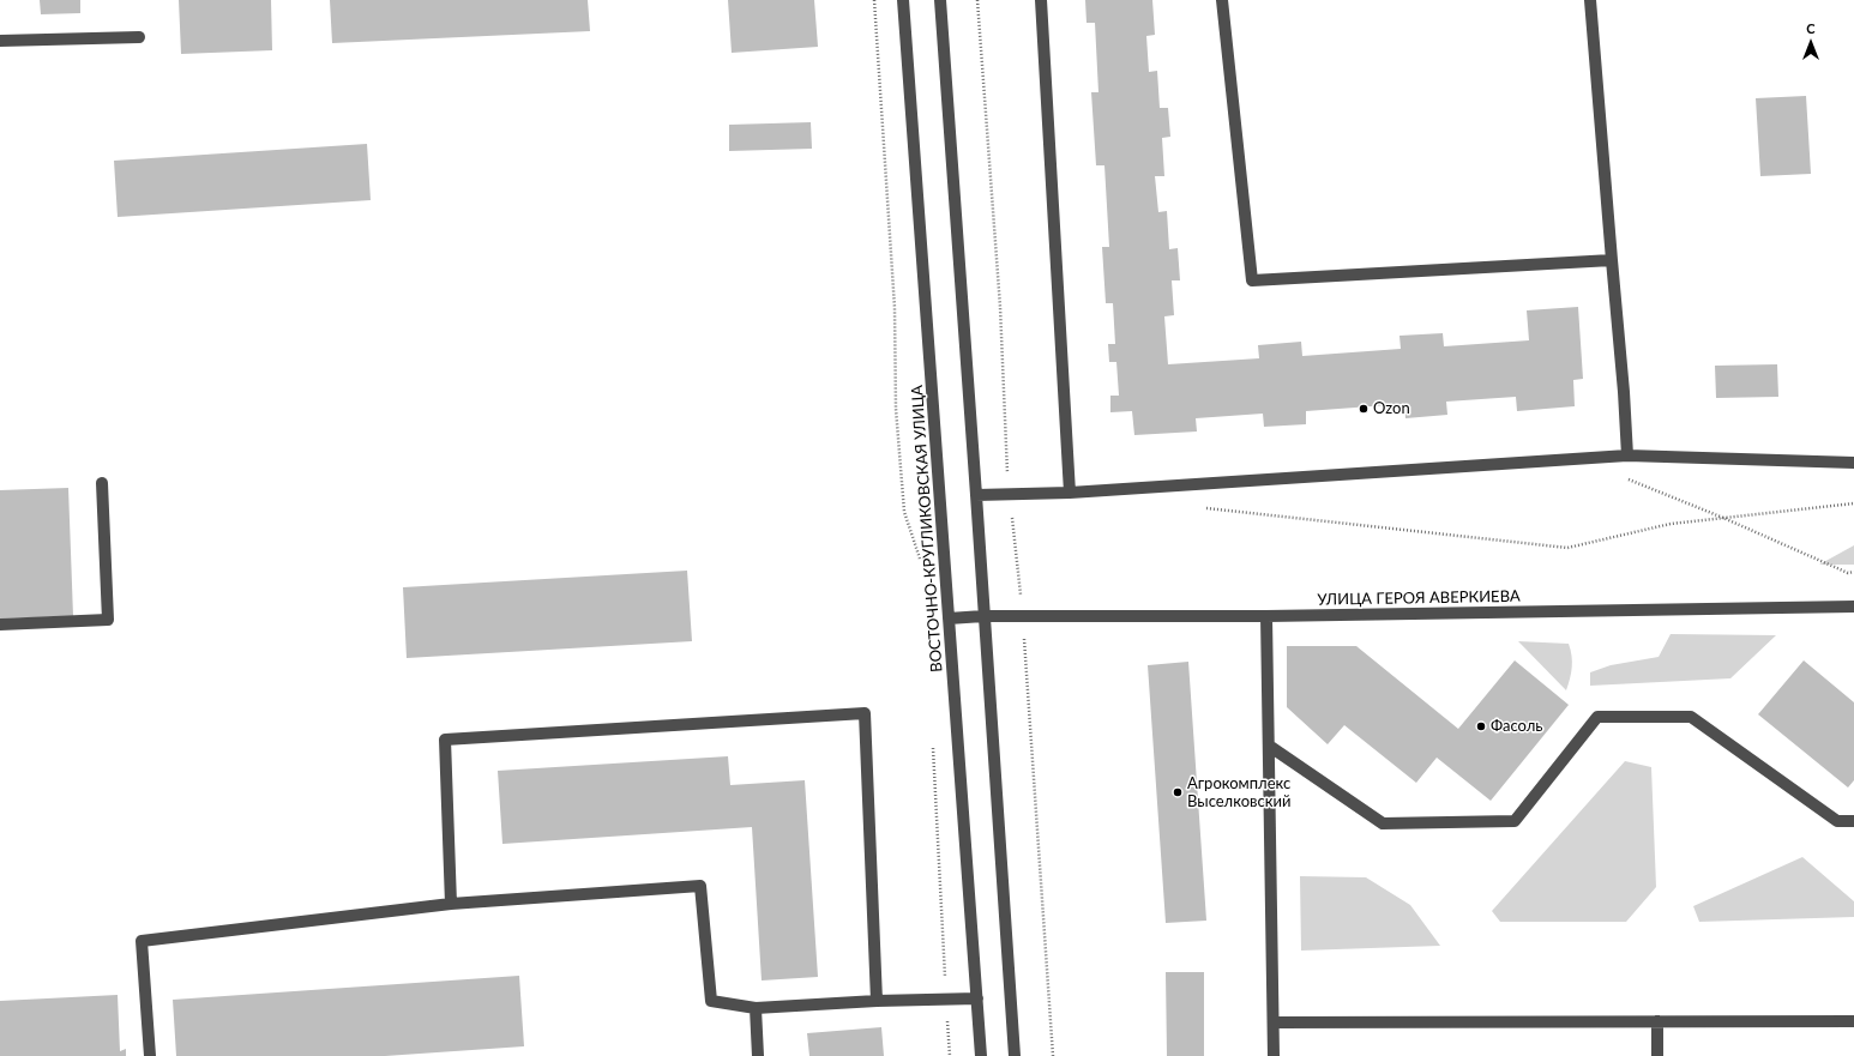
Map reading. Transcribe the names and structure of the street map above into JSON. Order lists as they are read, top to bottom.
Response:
{
  "streets": {
    "street": ["ВОСТОЧНО-КРУГЛИКОВСКАЯ УЛИЦА", "УЛИЦА ГЕРОЯ АВЕРКИЕВА"]
  },
  "crossings": [
    ["ВОСТОЧНО-КРУГЛИКОВСКАЯ УЛИЦА", "УЛИЦА ГЕРОЯ АВЕРКИЕВА"]
  ],
  "places": ["Ozon", "Фасоль", "Агрокомплекс Выселковский"],
  "north": "top"
}
